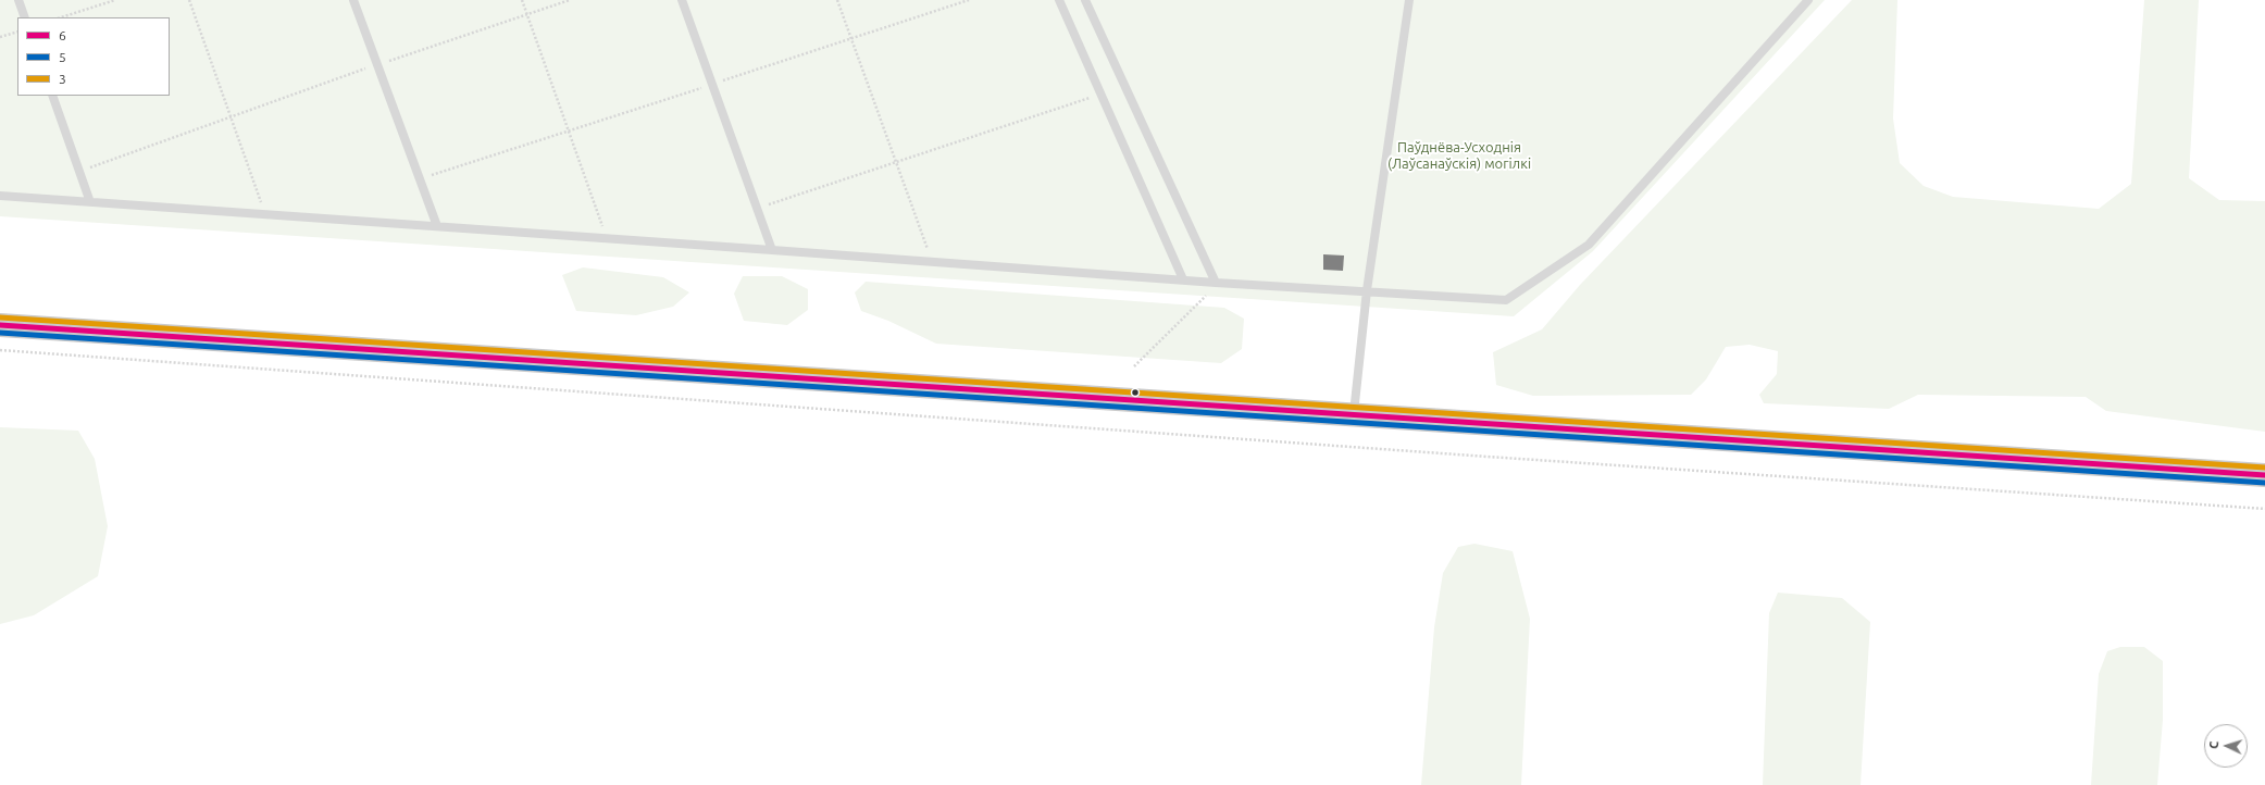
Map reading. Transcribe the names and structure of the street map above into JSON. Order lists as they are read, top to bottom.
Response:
{
  "parks": ["Паўднёва-Усходнія (Лаўсанаўскія) могілкі"],
  "lines": ["transit line 3", "transit line 6", "transit line 5"],
  "legend": ["6", "5", "3"],
  "north": "left"
}
